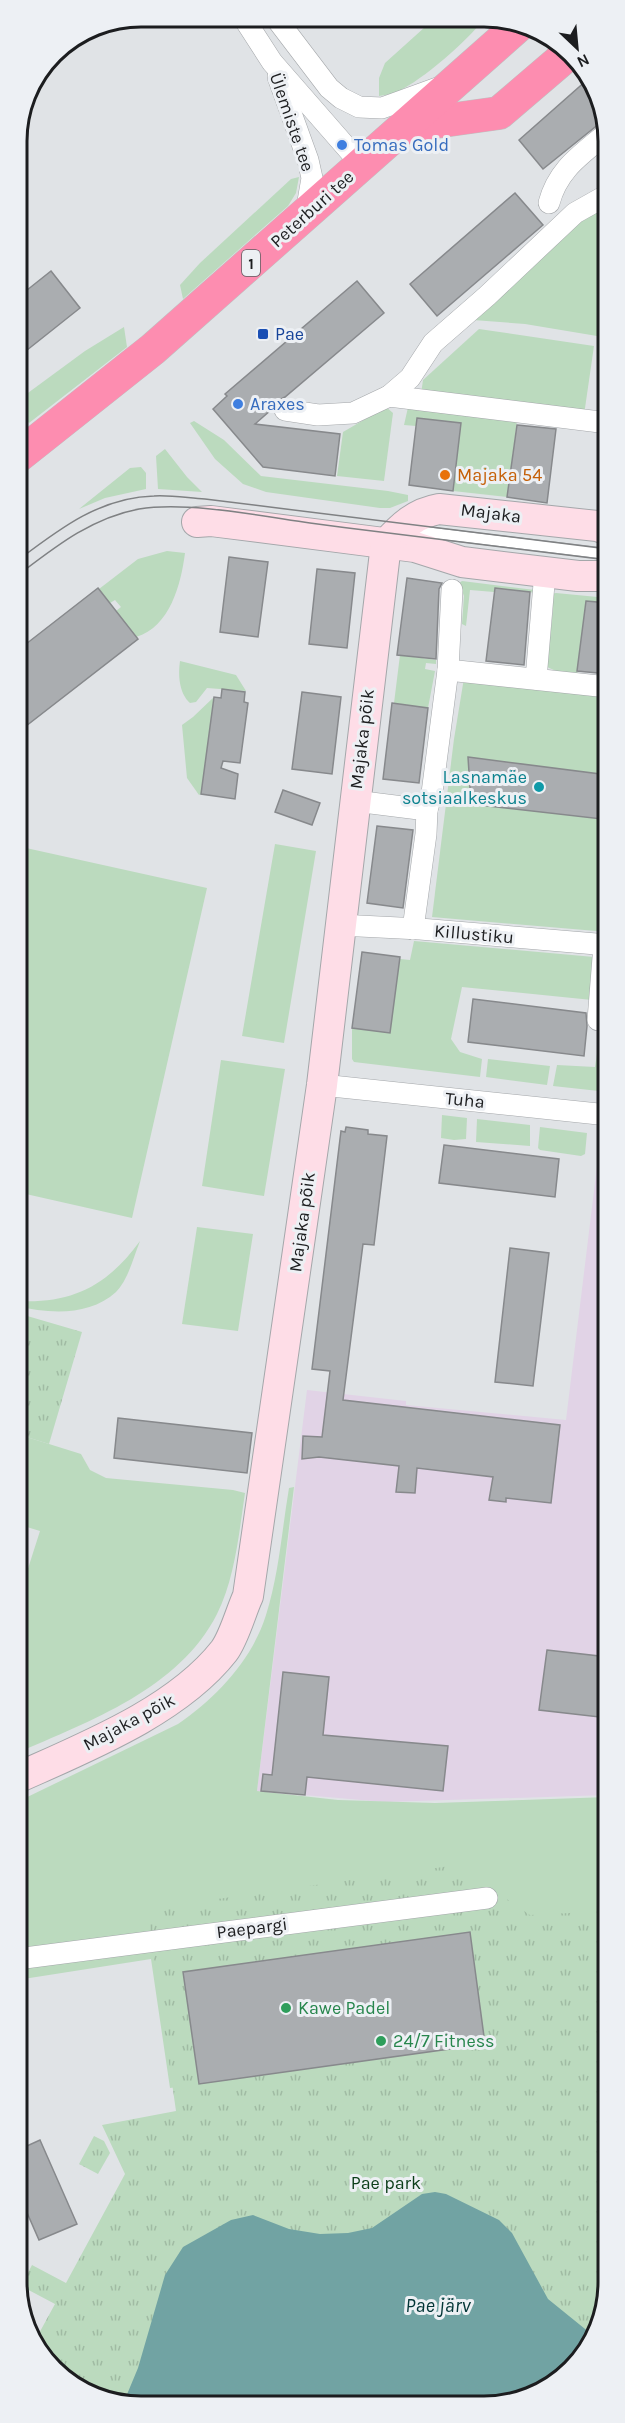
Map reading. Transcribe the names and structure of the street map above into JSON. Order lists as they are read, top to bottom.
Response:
{
  "streets": {
    "highway": ["Peterburi tee", "1"],
    "street": [
      "Ülemiste tee",
      "Majaka",
      "Majaka põik",
      "Killustiku",
      "Tuha",
      "Paepargi"
    ]
  },
  "crossings": [
    ["Ülemiste tee", "Peterburi tee"],
    ["Majaka", "Majaka põik"],
    ["Majaka põik", "Killustiku"],
    ["Majaka põik", "Tuha"]
  ],
  "water": ["Pae järv"],
  "parks": ["Pae park"],
  "places": {
    "other": [
      "Tomas Gold",
      "Araxes",
      "Majaka 54",
      "Lasnamäe sotsiaalkeskus",
      "Kawe Padel",
      "24/7 Fitness"
    ],
    "transit": ["Pae"]
  },
  "north": "bottom right"
}
